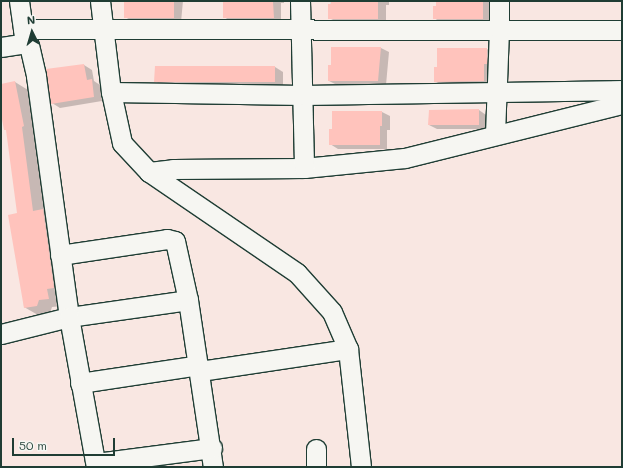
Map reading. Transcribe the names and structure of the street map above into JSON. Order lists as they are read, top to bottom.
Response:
{
  "scale_bar": "50 m",
  "north": "top"
}
